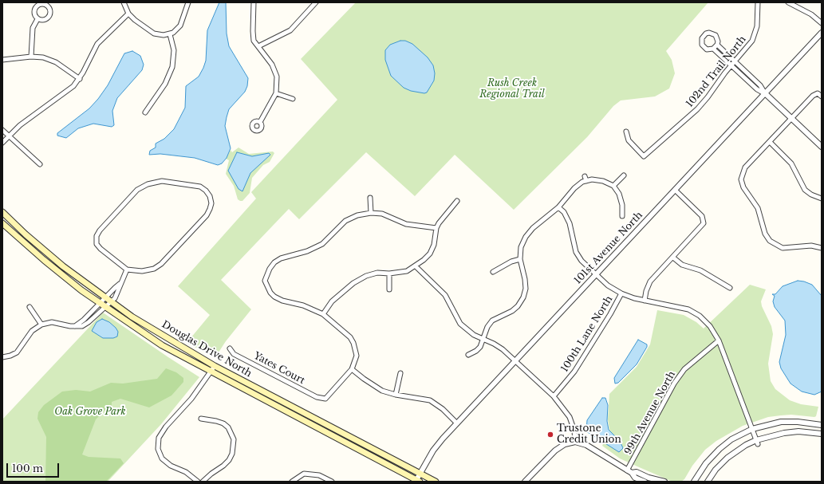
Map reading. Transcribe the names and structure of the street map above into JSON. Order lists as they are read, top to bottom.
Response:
{
  "streets": {
    "main road": ["Douglas Drive North"],
    "street": [
      "102nd Trail North",
      "101st Avenue North",
      "100th Lane North",
      "Yates Court",
      "99th Avenue North"
    ]
  },
  "crossings": [
    ["101st Avenue North", "Douglas Drive North"]
  ],
  "parks": ["Rush Creek Regional Trail", "Oak Grove Park"],
  "places": ["Trustone Credit Union"],
  "scale_bar": "100 m"
}
